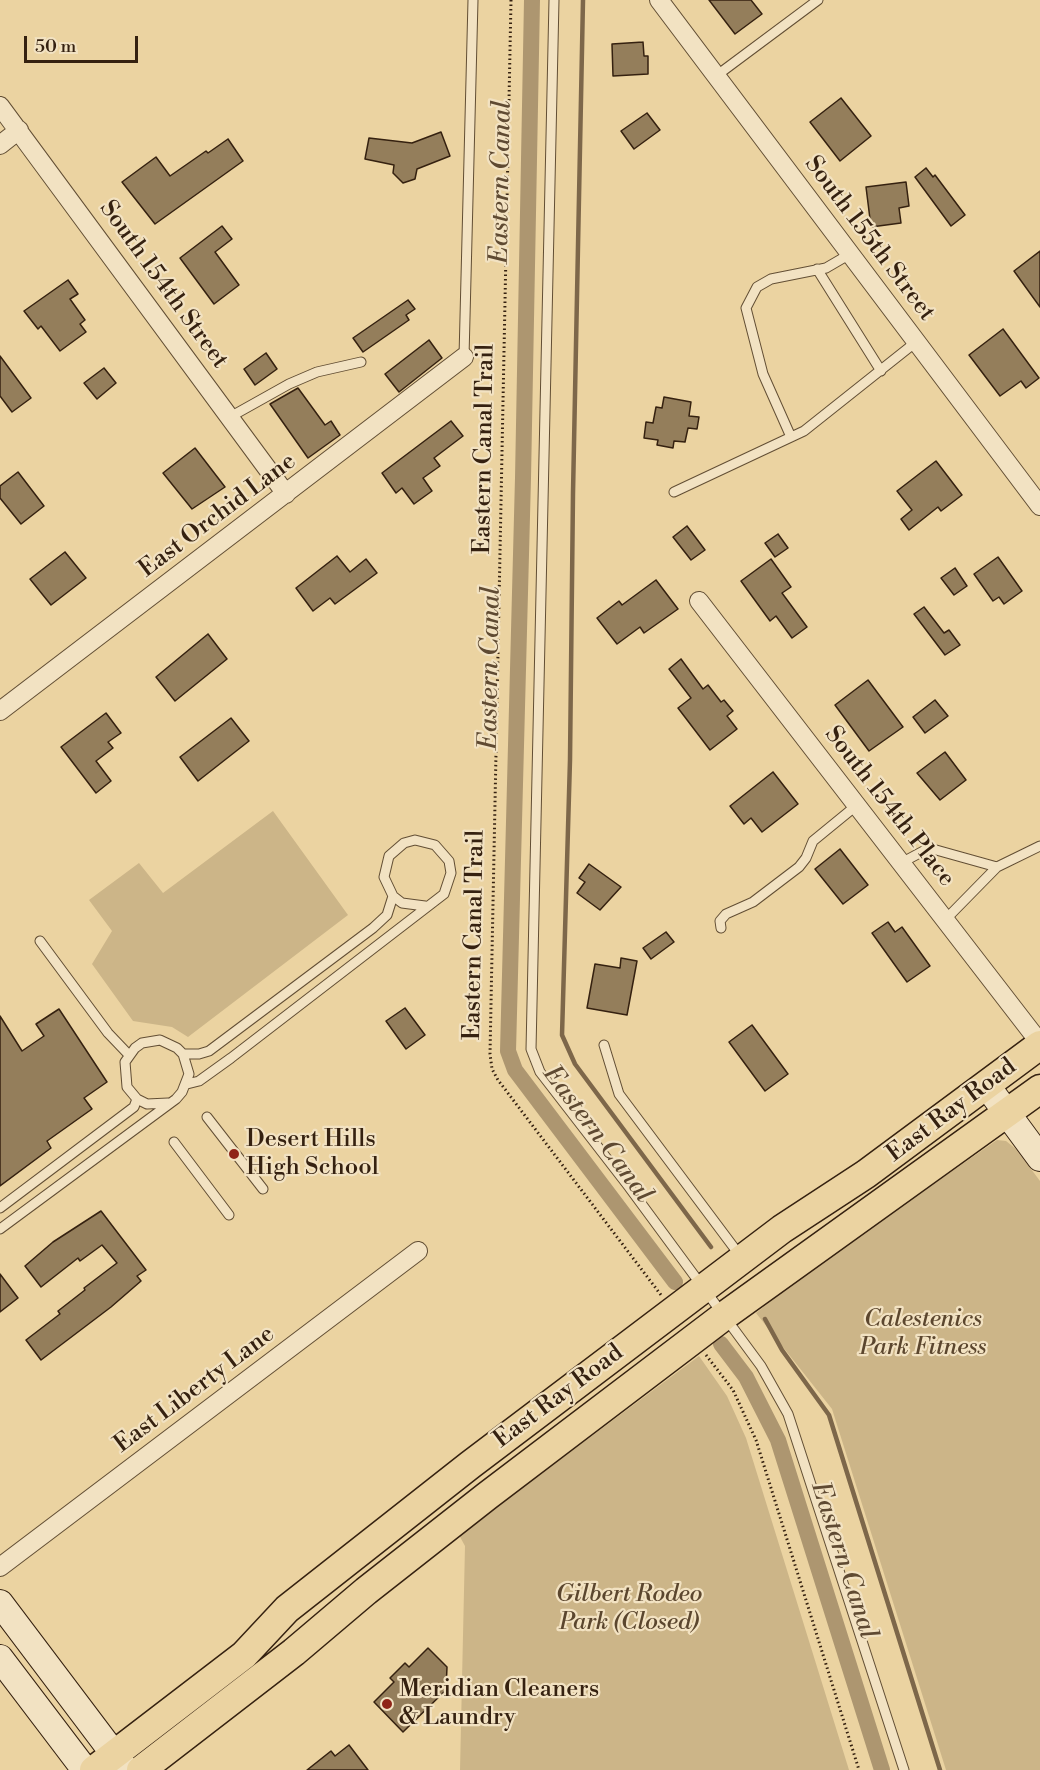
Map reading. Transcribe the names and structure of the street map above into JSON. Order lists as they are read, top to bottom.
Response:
{
  "streets": {
    "main road": ["East Ray Road"],
    "street": [
      "South 155th Street",
      "South 154th Street",
      "East Orchid Lane",
      "South 154th Place",
      "East Liberty Lane"
    ],
    "path": ["Eastern Canal Trail"]
  },
  "crossings": [
    ["South 154th Street", "East Orchid Lane"],
    ["Eastern Canal Trail", "East Ray Road"],
    ["South 154th Place", "East Ray Road"]
  ],
  "water": ["Eastern Canal"],
  "parks": ["Calestenics Park Fitness", "Gilbert Rodeo Park (Closed)"],
  "places": ["Desert Hills High School", "Meridian Cleaners & Laundry"],
  "scale_bar": "50 m"
}
